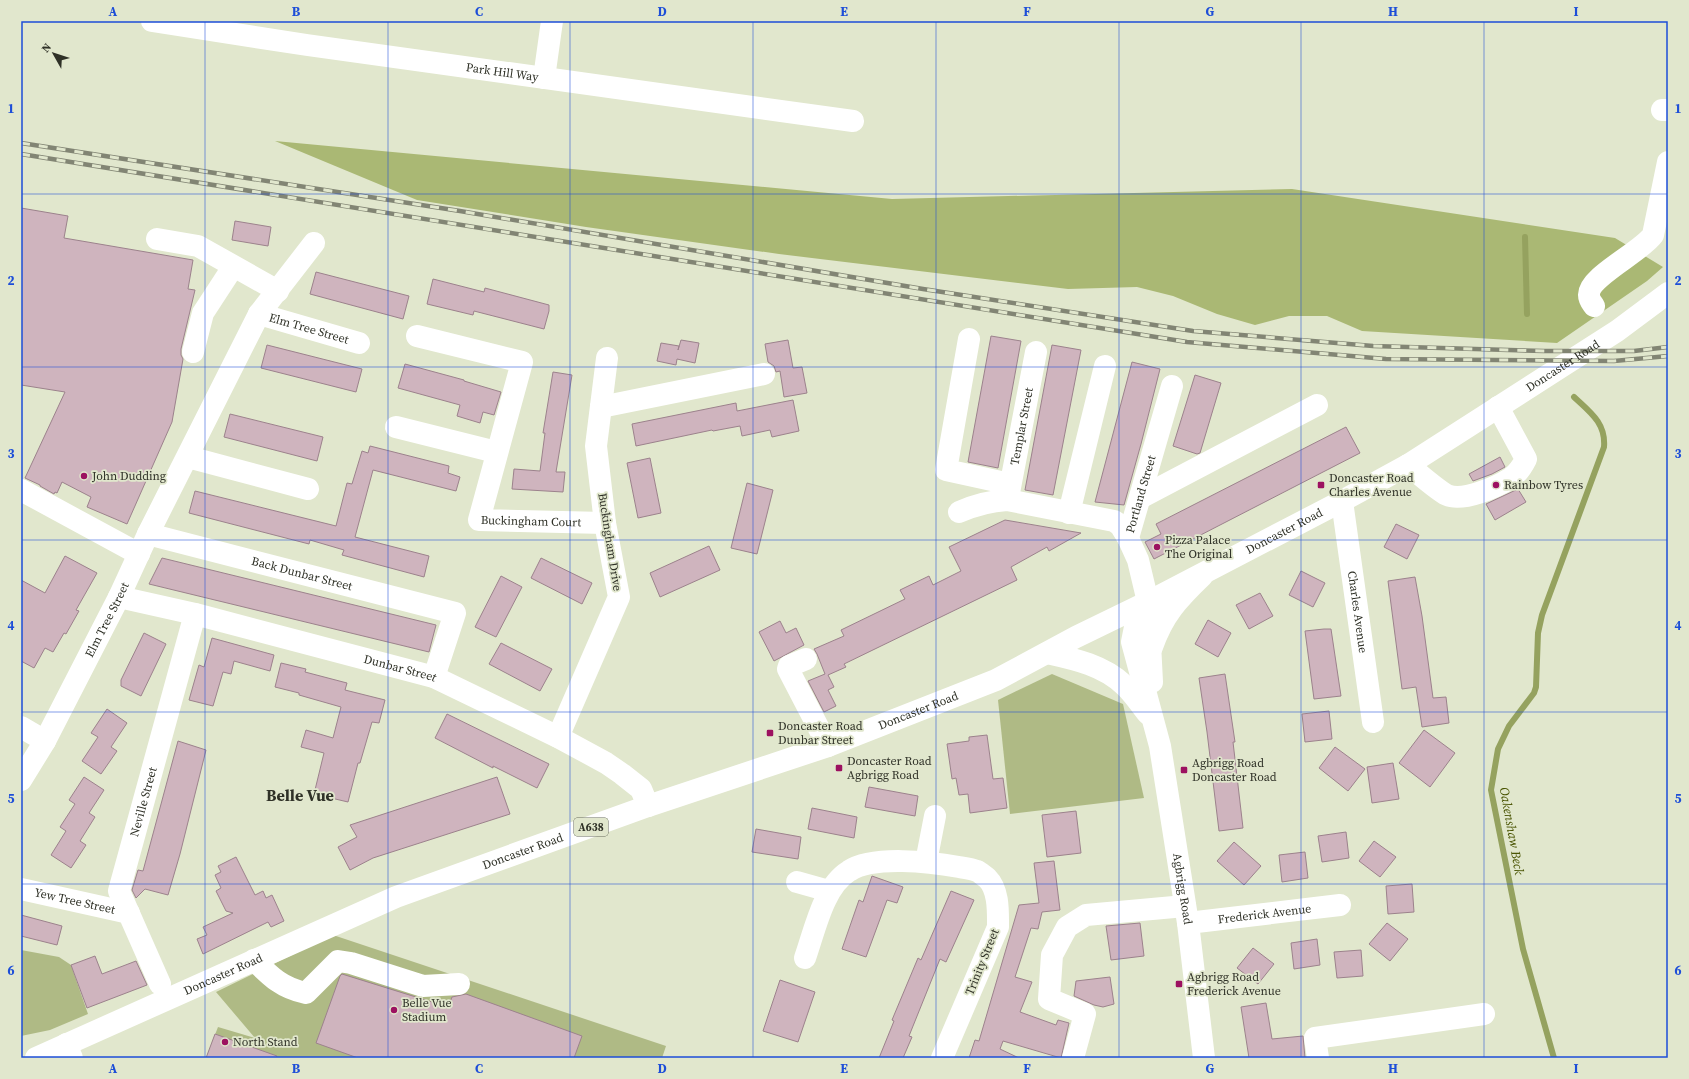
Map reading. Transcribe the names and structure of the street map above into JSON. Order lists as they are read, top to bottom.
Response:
{
  "streets": {
    "main road": [
      "Park Hill Way",
      "Elm Tree Street",
      "Doncaster Road",
      "Templar Street",
      "Portland Street",
      "Buckingham Court",
      "Buckingham Drive",
      "Back Dunbar Street",
      "Charles Avenue",
      "Dunbar Street",
      "Neville Street",
      "A638",
      "Agbrigg Road",
      "Yew Tree Street",
      "Frederick Avenue",
      "Trinity Street"
    ]
  },
  "crossings": [
    ["Elm Tree Street", "Back Dunbar Street"],
    ["Elm Tree Street", "Dunbar Street"],
    ["Doncaster Road", "Portland Street"],
    ["Doncaster Road", "Charles Avenue"],
    ["Doncaster Road", "Dunbar Street"],
    ["Doncaster Road", "Agbrigg Road"],
    ["Portland Street", "Agbrigg Road"],
    ["Buckingham Court", "Buckingham Drive"],
    ["Buckingham Drive", "Dunbar Street"],
    ["Back Dunbar Street", "Dunbar Street"],
    ["Dunbar Street", "Neville Street"],
    ["Neville Street", "Yew Tree Street"],
    ["Agbrigg Road", "Frederick Avenue"]
  ],
  "districts": ["Belle Vue"],
  "water": ["Oakenshaw Beck"],
  "places": {
    "other": [
      "John Dudding",
      "Rainbow Tyres",
      "Pizza Palace The Original",
      "Belle Vue Stadium",
      "North Stand"
    ],
    "transit": [
      "Doncaster Road Charles Avenue",
      "Doncaster Road Dunbar Street",
      "Doncaster Road Agbrigg Road",
      "Agbrigg Road Doncaster Road",
      "Agbrigg Road Frederick Avenue"
    ]
  },
  "north": "top left",
  "grid": {
    "columns": [
      "A",
      "B",
      "C",
      "D",
      "E",
      "F",
      "G",
      "H",
      "I"
    ],
    "rows": [
      "1",
      "2",
      "3",
      "4",
      "5",
      "6"
    ]
  }
}
